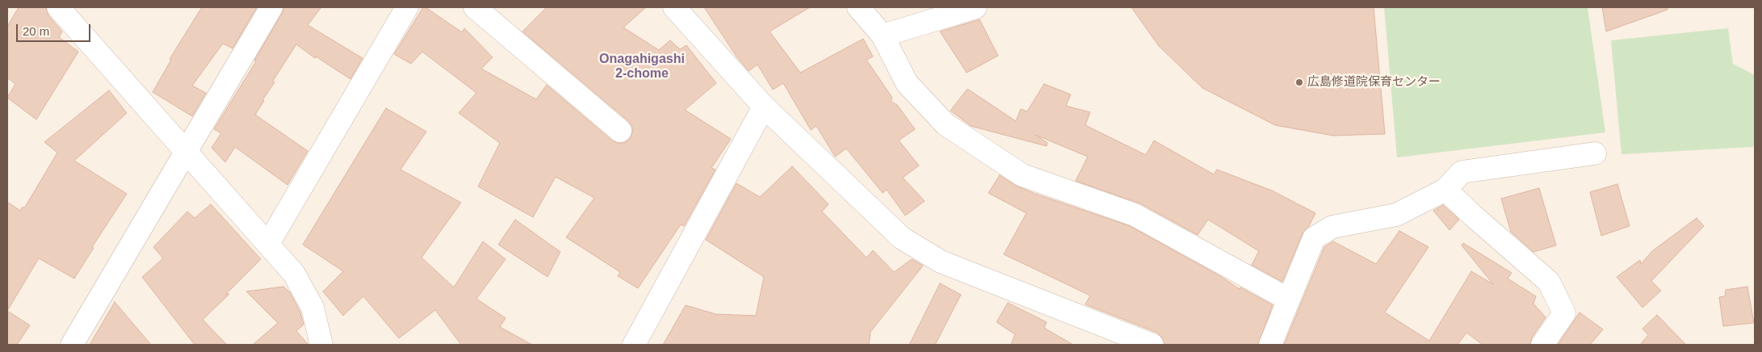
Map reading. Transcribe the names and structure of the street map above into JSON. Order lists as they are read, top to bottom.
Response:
{
  "districts": ["Onagahigashi 2-chome"],
  "places": ["広島修道院保育センター"],
  "scale_bar": "20 m"
}
